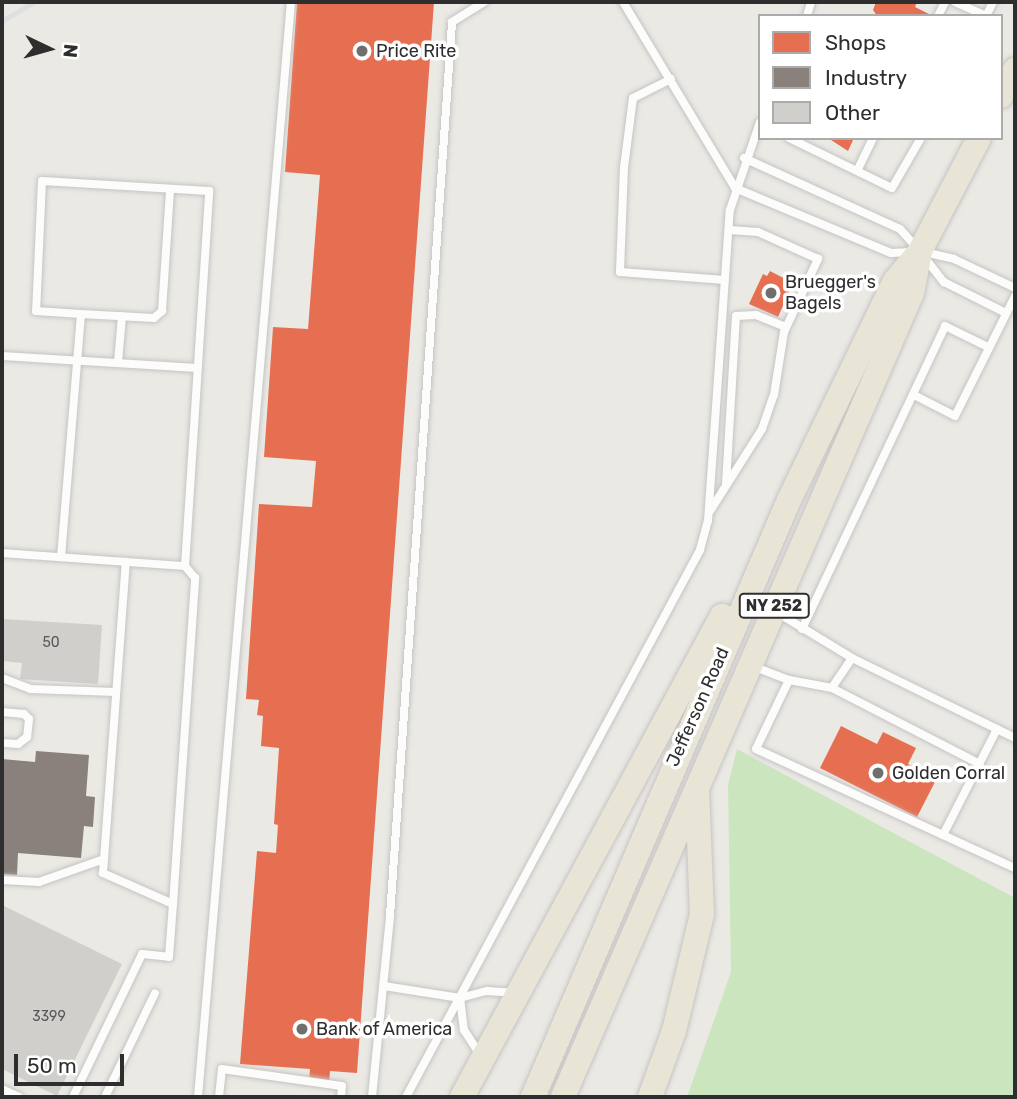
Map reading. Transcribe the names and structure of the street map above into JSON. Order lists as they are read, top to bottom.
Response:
{
  "streets": {
    "main road": ["NY 252", "Jefferson Road"]
  },
  "places": [
    "Price Rite",
    "Bruegger's Bagels",
    "Golden Corral",
    "Bank of America"
  ],
  "house_numbers": ["50", "3399"],
  "legend": ["Shops", "Industry", "Other"],
  "scale_bar": "50 m",
  "north": "right"
}
